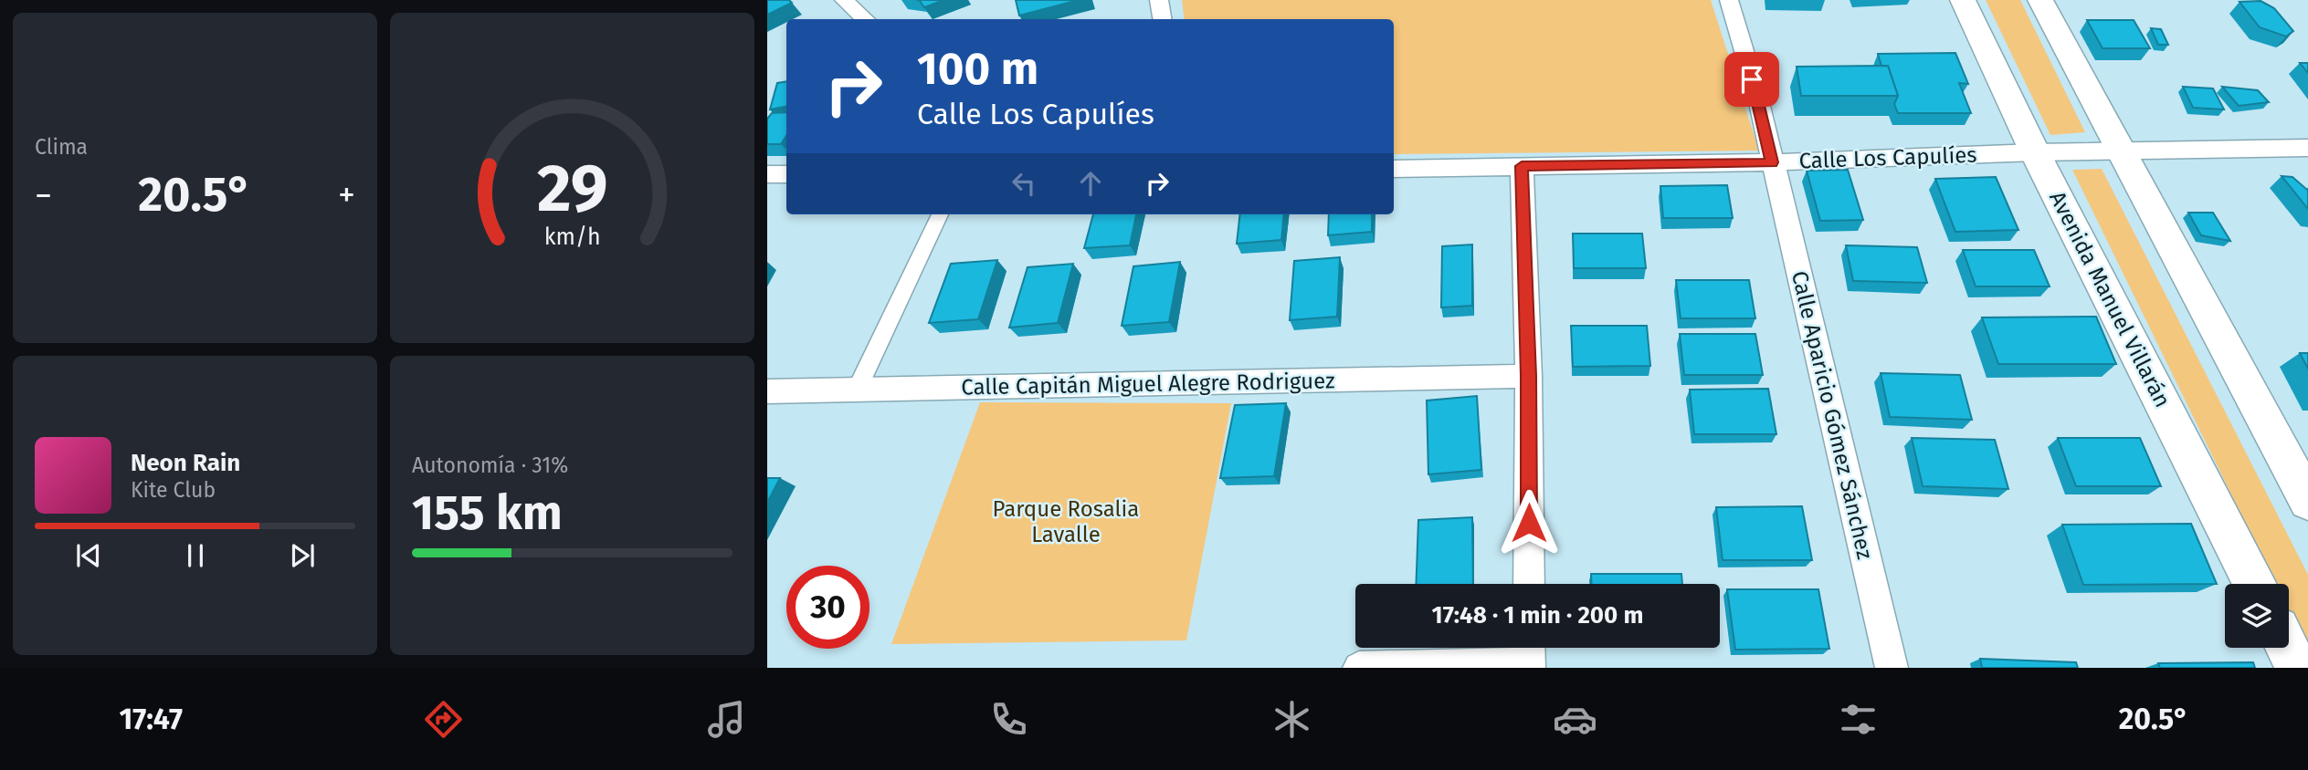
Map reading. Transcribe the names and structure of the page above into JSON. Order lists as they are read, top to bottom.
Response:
{
  "streets": {
    "main road": ["Avenida Manuel Villarán"],
    "street": ["Calle Los Capulíes", "Calle Capitán Miguel Alegre Rodriguez", "Calle Aparicio Gómez Sánchez"]
  },
  "crossings": [
    ["Calle Los Capulíes", "Avenida Manuel Villarán"],
    ["Calle Los Capulíes", "Calle Aparicio Gómez Sánchez"]
  ],
  "parks": ["Parque Rosalia Lavalle"],
  "page": {
    "tile": [
      "Clima",
      ["Autonomía · 31%", "155 km"]
    ],
    "turn": ["100 m", "Calle Los Capulíes"],
    "heat": ["−", "20.5°", "+"],
    "song": ["Neon Rain", "Kite Club"],
    "limit": "30",
    "trip": "17:48 · 1 min · 200 m",
    "tabs": ["17:47", "20.5°"],
    "gauge": ["29", "km/h"]
  }
}
